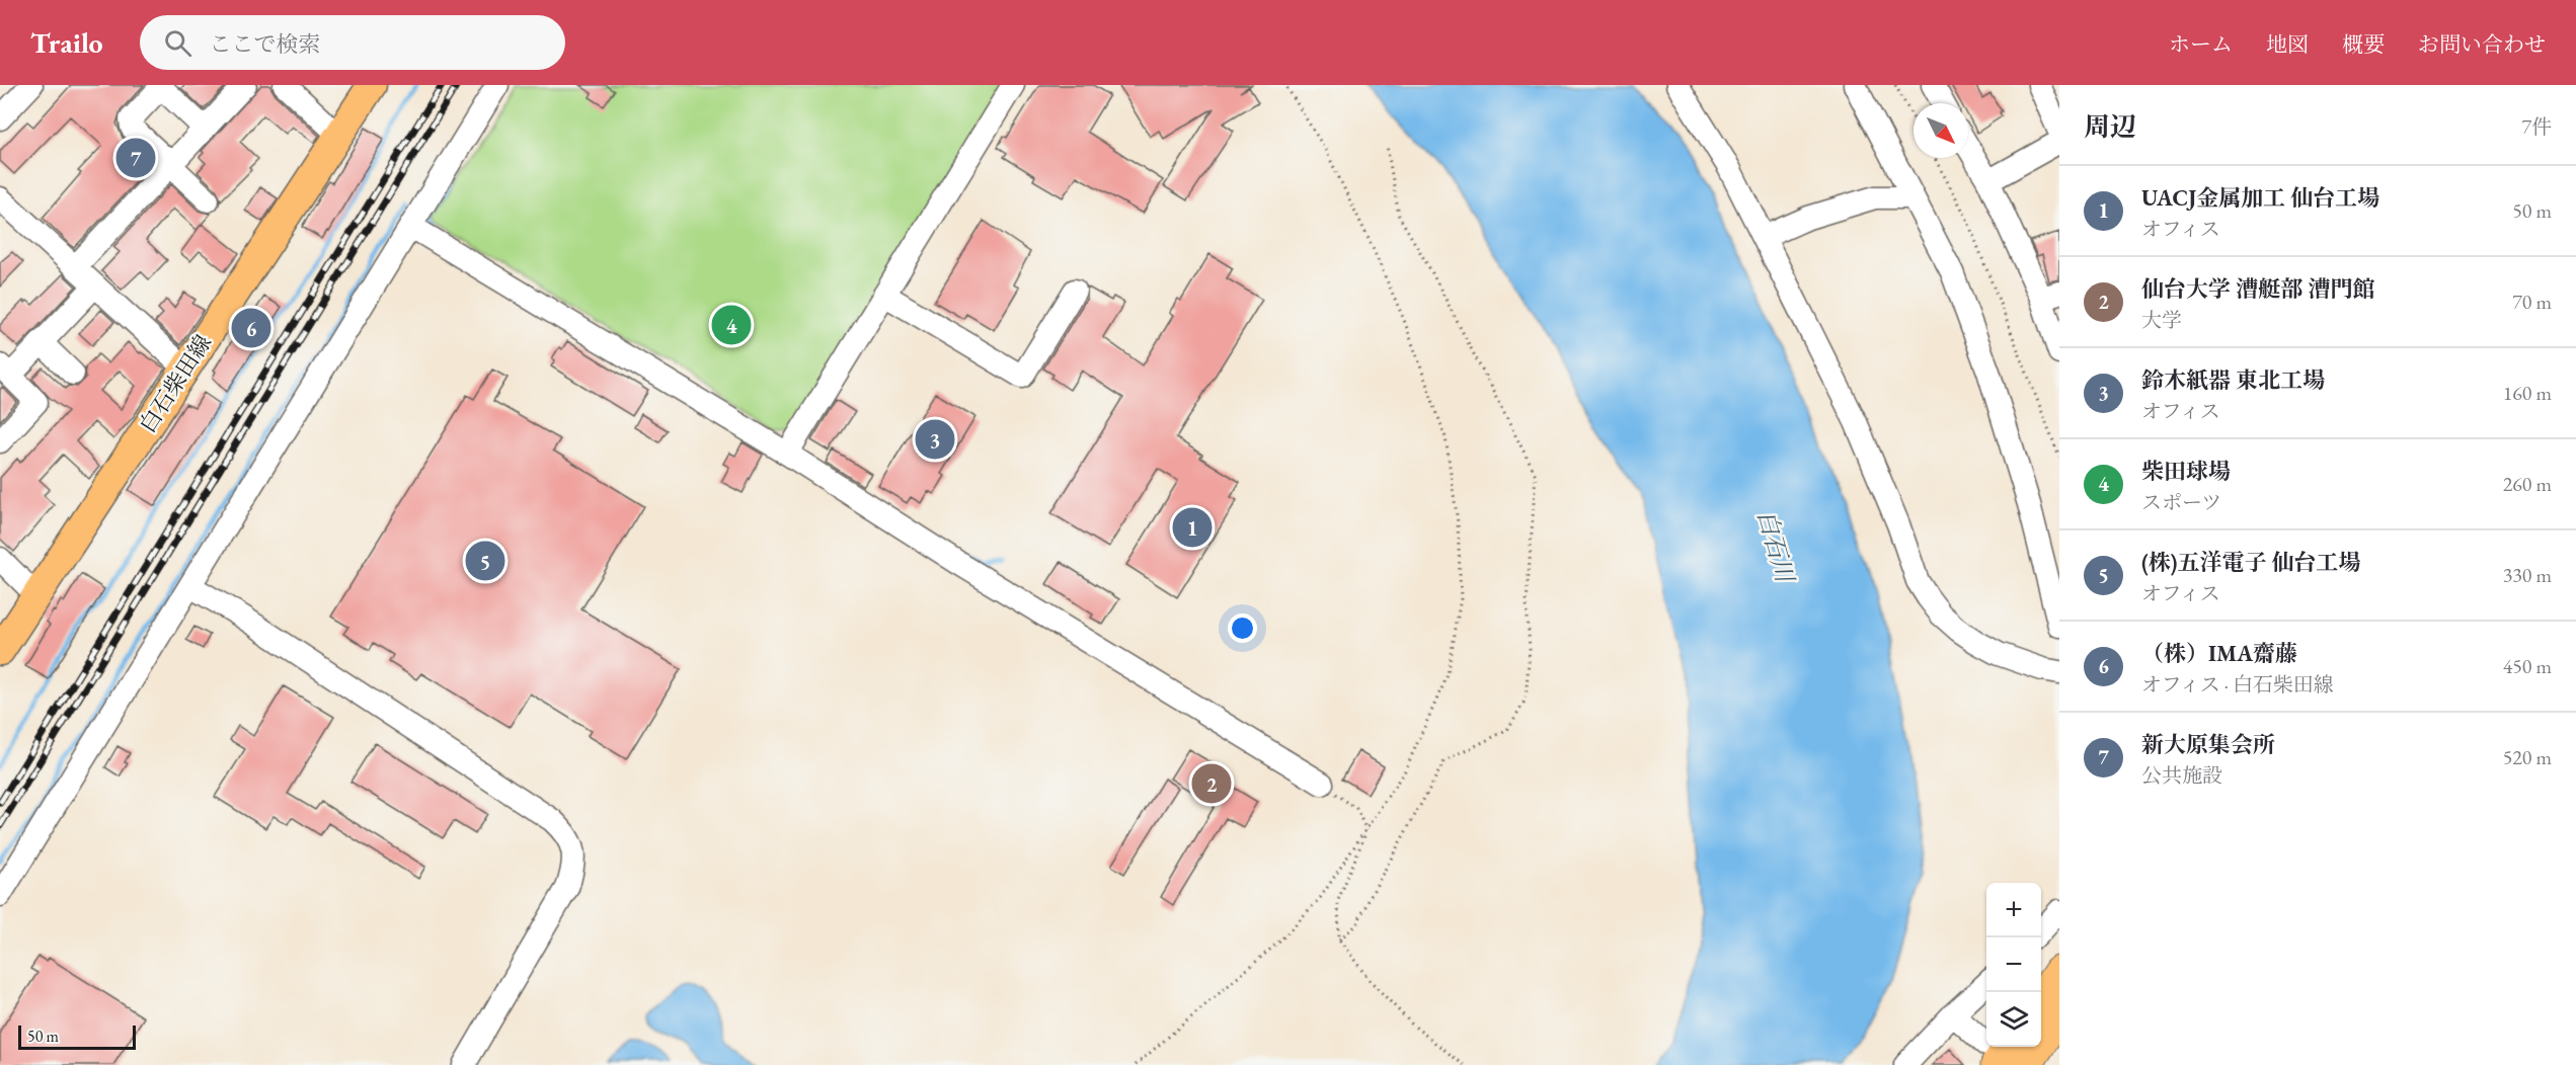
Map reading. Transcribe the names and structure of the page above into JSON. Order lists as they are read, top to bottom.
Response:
{
  "streets": {
    "main road": ["白石柴田線"]
  },
  "water": ["白石川"],
  "scale_bar": "50 m",
  "north": "bottom right",
  "page": {
    "header": "Trailo",
    "search": "ここで検索",
    "nav": [
      "ホーム",
      "地図",
      "概要",
      "お問い合わせ"
    ],
    "heading": ["周辺", "7件"],
    "pins": [
      "7",
      "4",
      "6",
      "3",
      "1",
      "5",
      "2"
    ],
    "list": [
      {
        "mark": "1",
        "name": "UACJ金属加工 仙台工場",
        "note": "オフィス",
        "value": "50 m"
      },
      {
        "mark": "2",
        "name": "仙台大学 漕艇部 漕門館",
        "note": "大学",
        "value": "70 m"
      },
      {
        "mark": "3",
        "name": "鈴木紙器 東北工場",
        "note": "オフィス",
        "value": "160 m"
      },
      {
        "mark": "4",
        "name": "柴田球場",
        "note": "スポーツ",
        "value": "260 m"
      },
      {
        "mark": "5",
        "name": "(株)五洋電子 仙台工場",
        "note": "オフィス",
        "value": "330 m"
      },
      {
        "mark": "6",
        "name": "（株）IMA齋藤",
        "note": "オフィス · 白石柴田線",
        "value": "450 m"
      },
      {
        "mark": "7",
        "name": "新大原集会所",
        "note": "公共施設",
        "value": "520 m"
      }
    ],
    "map_buttons": ["+", "−"],
    "scale": "50 m"
  }
}
